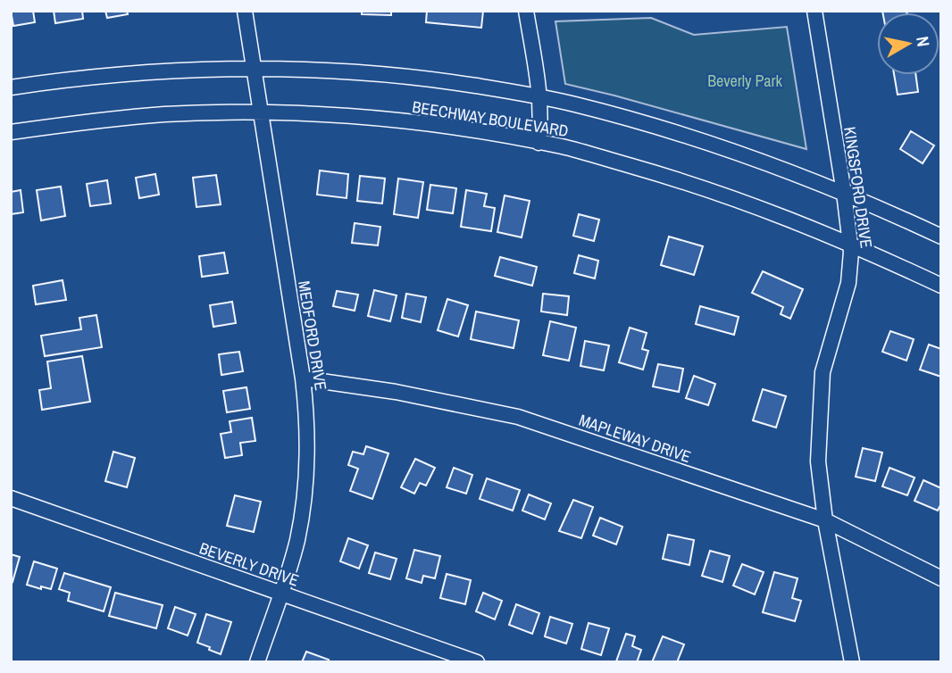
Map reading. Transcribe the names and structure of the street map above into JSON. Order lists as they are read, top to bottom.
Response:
{
  "streets": {
    "street": [
      "BEECHWAY BOULEVARD",
      "KINGSFORD DRIVE",
      "MEDFORD DRIVE",
      "MAPLEWAY DRIVE",
      "BEVERLY DRIVE"
    ]
  },
  "crossings": [
    ["BEECHWAY BOULEVARD", "KINGSFORD DRIVE"],
    ["BEECHWAY BOULEVARD", "MEDFORD DRIVE"],
    ["KINGSFORD DRIVE", "MAPLEWAY DRIVE"],
    ["MEDFORD DRIVE", "MAPLEWAY DRIVE"],
    ["MEDFORD DRIVE", "BEVERLY DRIVE"]
  ],
  "parks": ["Beverly Park"],
  "north": "right"
}
